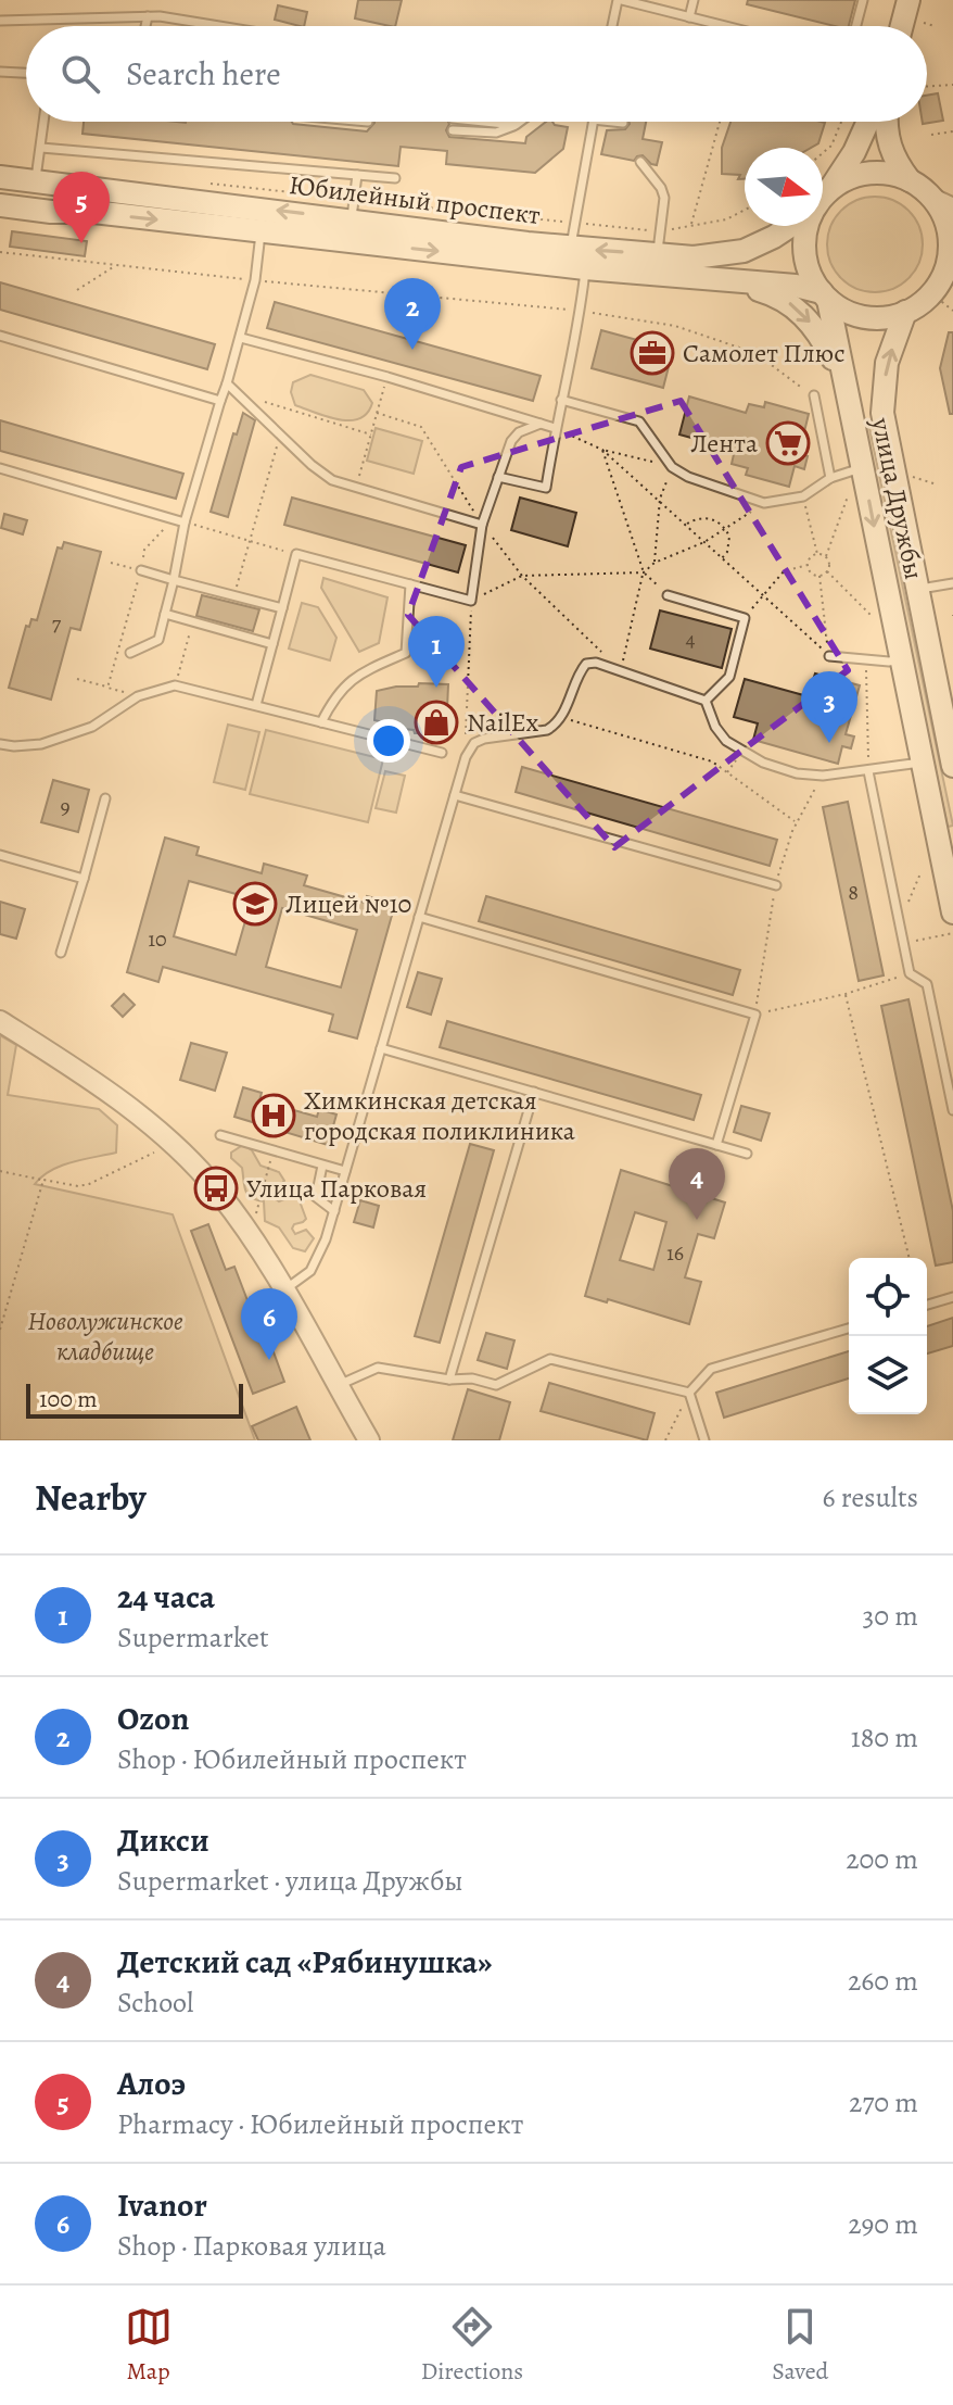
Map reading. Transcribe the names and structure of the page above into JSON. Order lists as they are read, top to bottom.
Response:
{
  "streets": {
    "main road": ["Юбилейный проспект", "улица Дружбы"]
  },
  "crossings": [
    ["Юбилейный проспект", "улица Дружбы"]
  ],
  "parks": ["Новолужинское кладбище"],
  "places": {
    "office": ["Самолет Плюс"],
    "supermarket": ["Лента"],
    "shop": ["NailEx"],
    "school or university": ["Лицей №10"],
    "hospital": ["Химкинская детская городская поликлиника"],
    "bus stop": ["Улица Парковая"]
  },
  "house_numbers": [
    "7",
    "4",
    "9",
    "8",
    "10",
    "16"
  ],
  "scale_bar": "100 m",
  "north": "right",
  "page": {
    "search": "Search here",
    "pins": [
      "5",
      "2",
      "1",
      "3",
      "4",
      "6"
    ],
    "scale": "100 m",
    "heading": ["Nearby", "6 results"],
    "list": [
      {
        "mark": "1",
        "name": "24 часа",
        "note": "Supermarket",
        "value": "30 m"
      },
      {
        "mark": "2",
        "name": "Ozon",
        "note": "Shop · Юбилейный проспект",
        "value": "180 m"
      },
      {
        "mark": "3",
        "name": "Дикси",
        "note": "Supermarket · улица Дружбы",
        "value": "200 m"
      },
      {
        "mark": "4",
        "name": "Детский сад «Рябинушка»",
        "note": "School",
        "value": "260 m"
      },
      {
        "mark": "5",
        "name": "Алоэ",
        "note": "Pharmacy · Юбилейный проспект",
        "value": "270 m"
      },
      {
        "mark": "6",
        "name": "Ivanor",
        "note": "Shop · Парковая улица",
        "value": "290 m"
      }
    ],
    "nav": ["Map", "Directions", "Saved"]
  }
}
